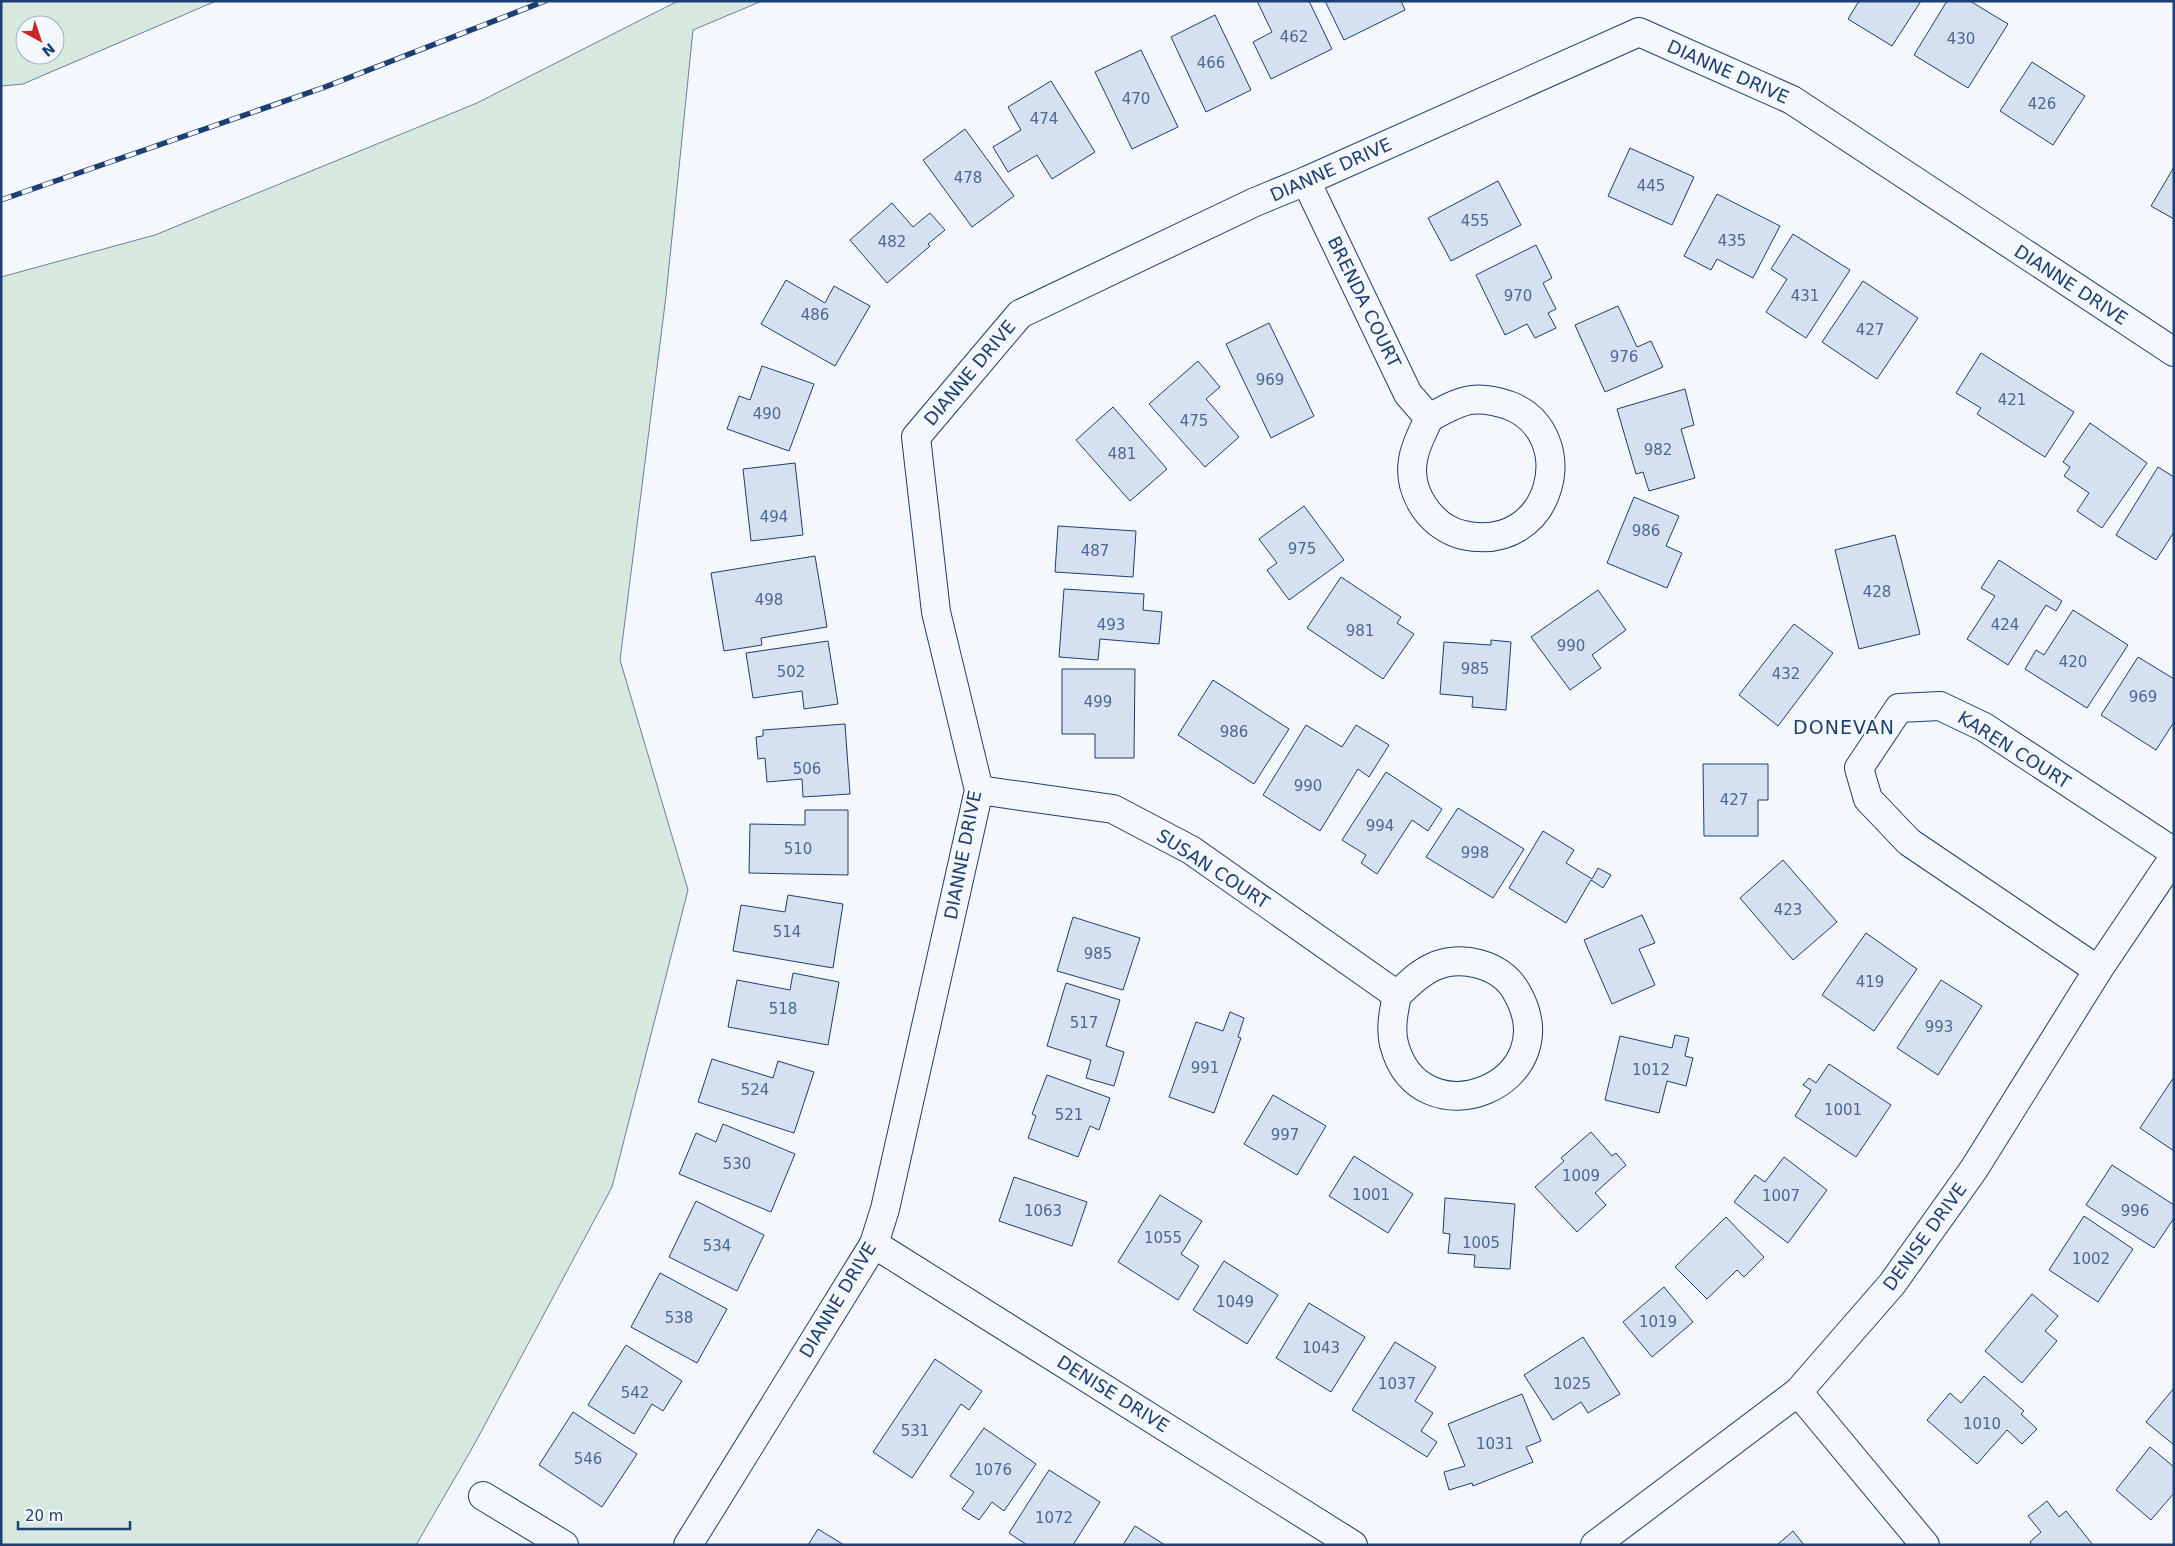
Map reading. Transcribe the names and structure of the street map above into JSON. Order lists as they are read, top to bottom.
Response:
{
  "streets": {
    "street": [
      "DIANNE DRIVE",
      "BRENDA COURT",
      "KAREN COURT",
      "SUSAN COURT",
      "DENISE DRIVE"
    ]
  },
  "crossings": [
    ["DIANNE DRIVE", "BRENDA COURT"],
    ["DIANNE DRIVE", "SUSAN COURT"],
    ["DIANNE DRIVE", "DENISE DRIVE"],
    ["KAREN COURT", "DENISE DRIVE"]
  ],
  "districts": ["DONEVAN"],
  "house_numbers": [
    "462",
    "430",
    "466",
    "470",
    "426",
    "474",
    "478",
    "445",
    "455",
    "435",
    "482",
    "970",
    "431",
    "486",
    "427",
    "976",
    "969",
    "421",
    "490",
    "475",
    "982",
    "481",
    "494",
    "986",
    "975",
    "487",
    "428",
    "498",
    "493",
    "424",
    "981",
    "990",
    "420",
    "985",
    "502",
    "432",
    "969",
    "499",
    "986",
    "506",
    "990",
    "427",
    "994",
    "510",
    "998",
    "423",
    "514",
    "985",
    "419",
    "518",
    "517",
    "993",
    "991",
    "1012",
    "524",
    "1001",
    "521",
    "997",
    "530",
    "1009",
    "1001",
    "1007",
    "1063",
    "996",
    "1055",
    "1005",
    "534",
    "1002",
    "1049",
    "538",
    "1019",
    "1043",
    "1037",
    "1025",
    "542",
    "1010",
    "531",
    "1031",
    "546",
    "1076",
    "1072"
  ],
  "scale_bar": "20 m",
  "north": "bottom right"
}
